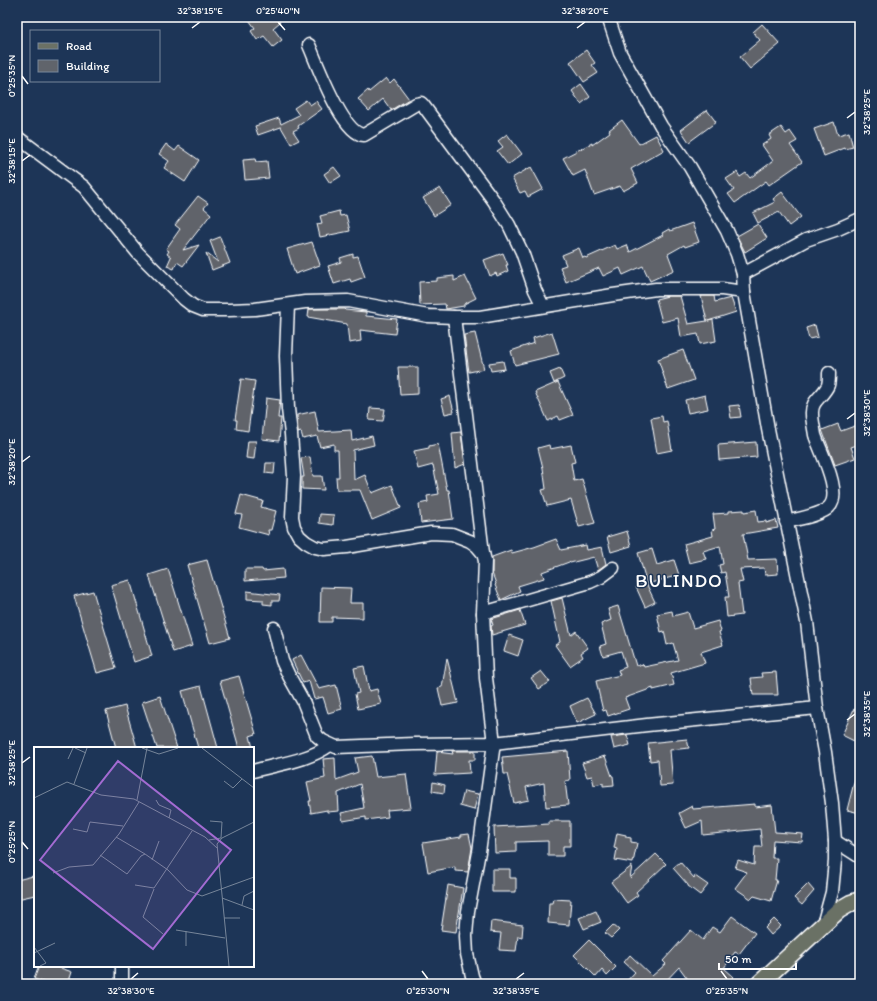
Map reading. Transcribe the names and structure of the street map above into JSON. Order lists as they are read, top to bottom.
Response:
{
  "districts": ["BULINDO"],
  "legend": ["Road", "Building"],
  "scale_bar": "50 m",
  "coordinates": [
    "32°38'15\"E",
    "0°25'40\"N",
    "32°38'20\"E",
    "0°25'35\"N",
    "32°38'25\"E",
    "32°38'30\"E",
    "32°38'35\"E",
    "0°25'25\"N",
    "0°25'30\"N"
  ]
}
